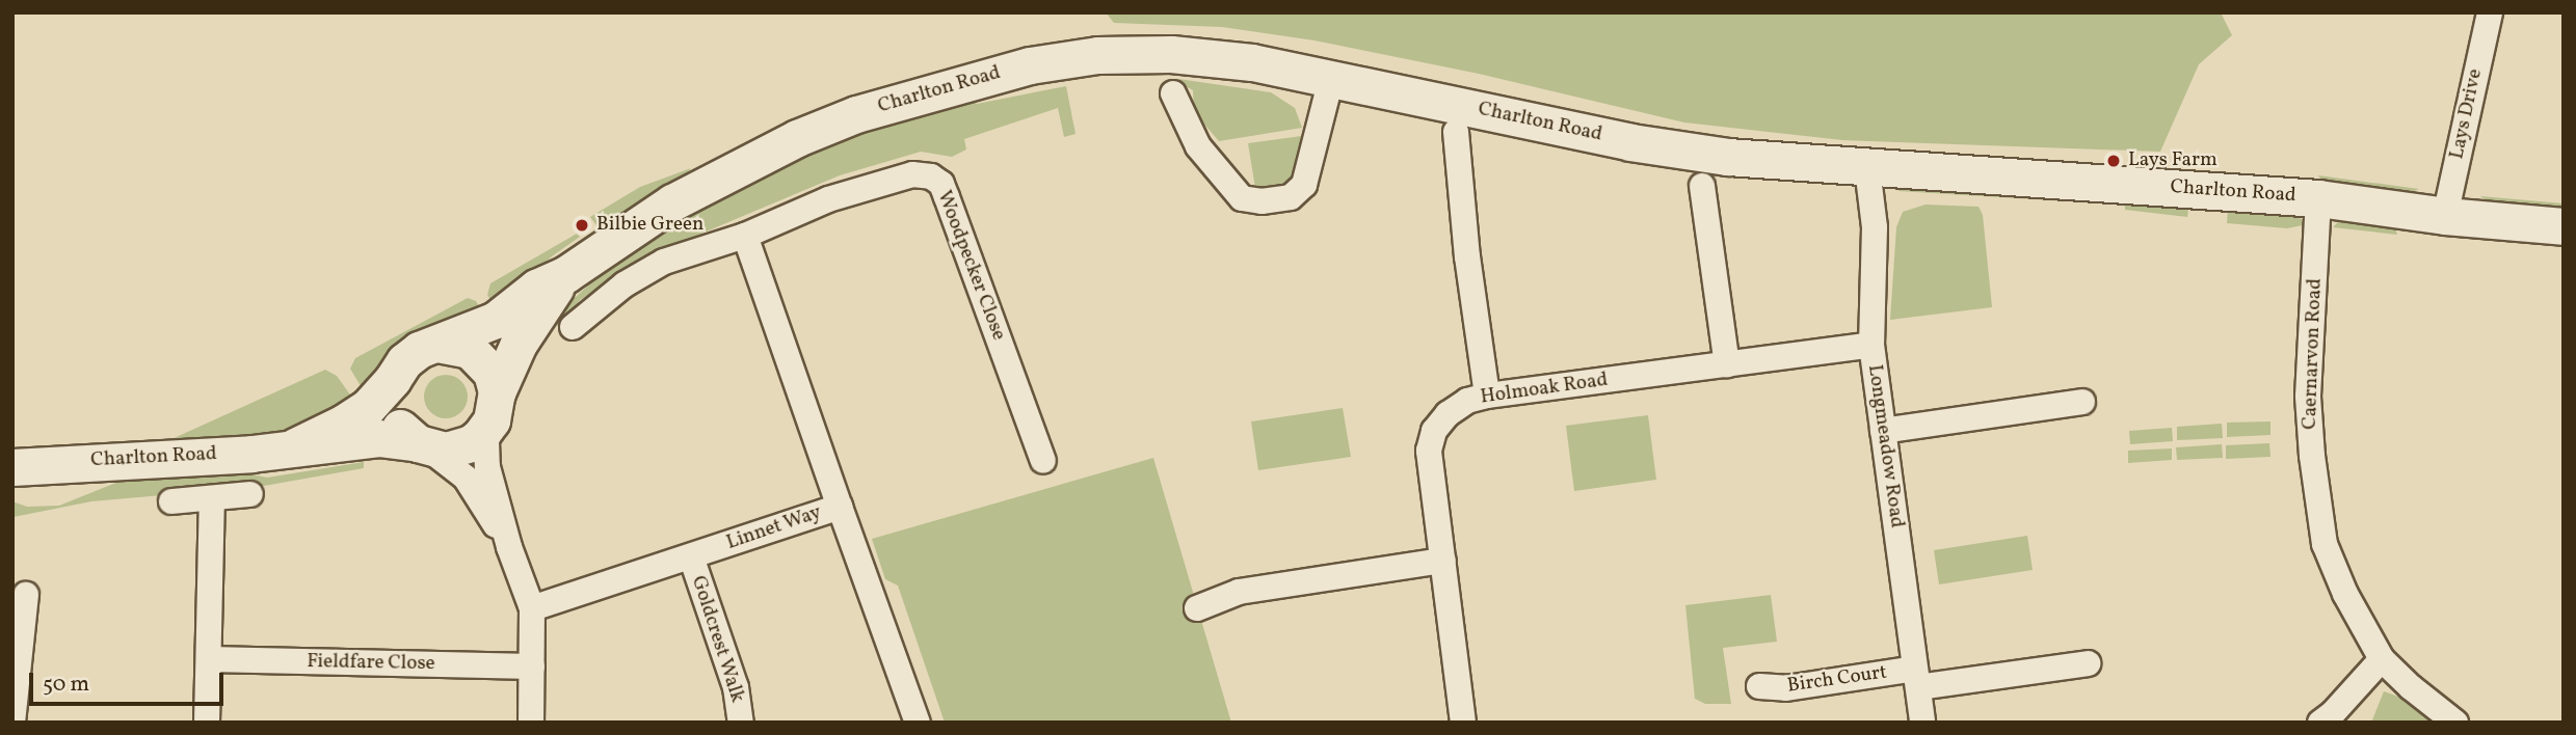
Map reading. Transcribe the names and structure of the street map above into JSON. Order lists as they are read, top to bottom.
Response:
{
  "streets": {
    "street": [
      "Charlton Road",
      "Lays Drive",
      "Woodpecker Close",
      "Caernarvon Road",
      "Holmoak Road",
      "Longmeadow Road",
      "Linnet Way",
      "Goldcrest Walk",
      "Fieldfare Close",
      "Birch Court"
    ]
  },
  "crossings": [
    ["Charlton Road", "Lays Drive"],
    ["Charlton Road", "Caernarvon Road"],
    ["Charlton Road", "Longmeadow Road"],
    ["Holmoak Road", "Longmeadow Road"],
    ["Longmeadow Road", "Birch Court"],
    ["Linnet Way", "Goldcrest Walk"]
  ],
  "places": ["Lays Farm", "Bilbie Green"],
  "scale_bar": "50 m"
}
